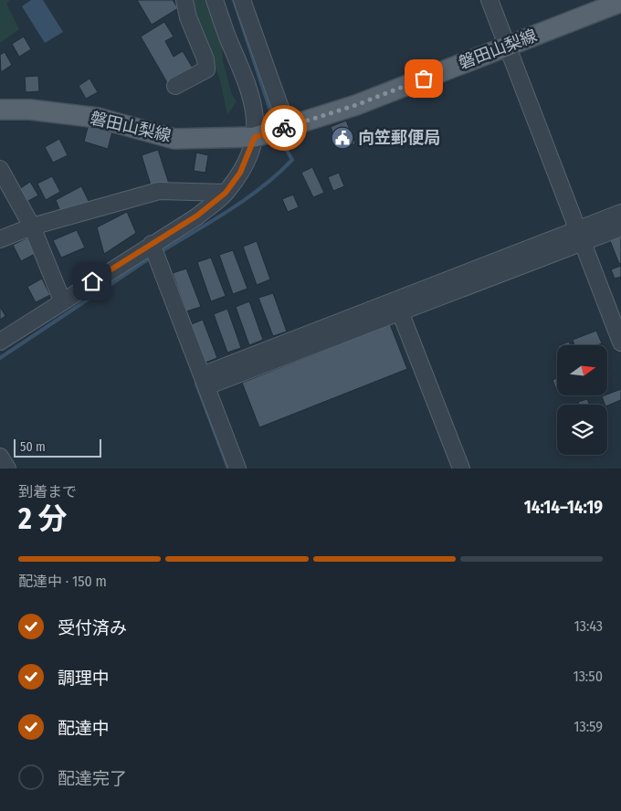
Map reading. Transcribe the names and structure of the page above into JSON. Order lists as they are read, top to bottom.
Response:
{
  "streets": {
    "main road": ["磐田山梨線"]
  },
  "places": {
    "public building": ["向笠郵便局"]
  },
  "scale_bar": "50 m",
  "north": "right",
  "page": {
    "scale": "50 m",
    "heading": ["2 分", "到着まで", "14:14–14:19"],
    "bar": "配達中 · 150 m",
    "list": [
      ["受付済み", "13:43"],
      ["調理中", "13:50"],
      ["配達中", "13:59"],
      "配達完了"
    ]
  }
}
